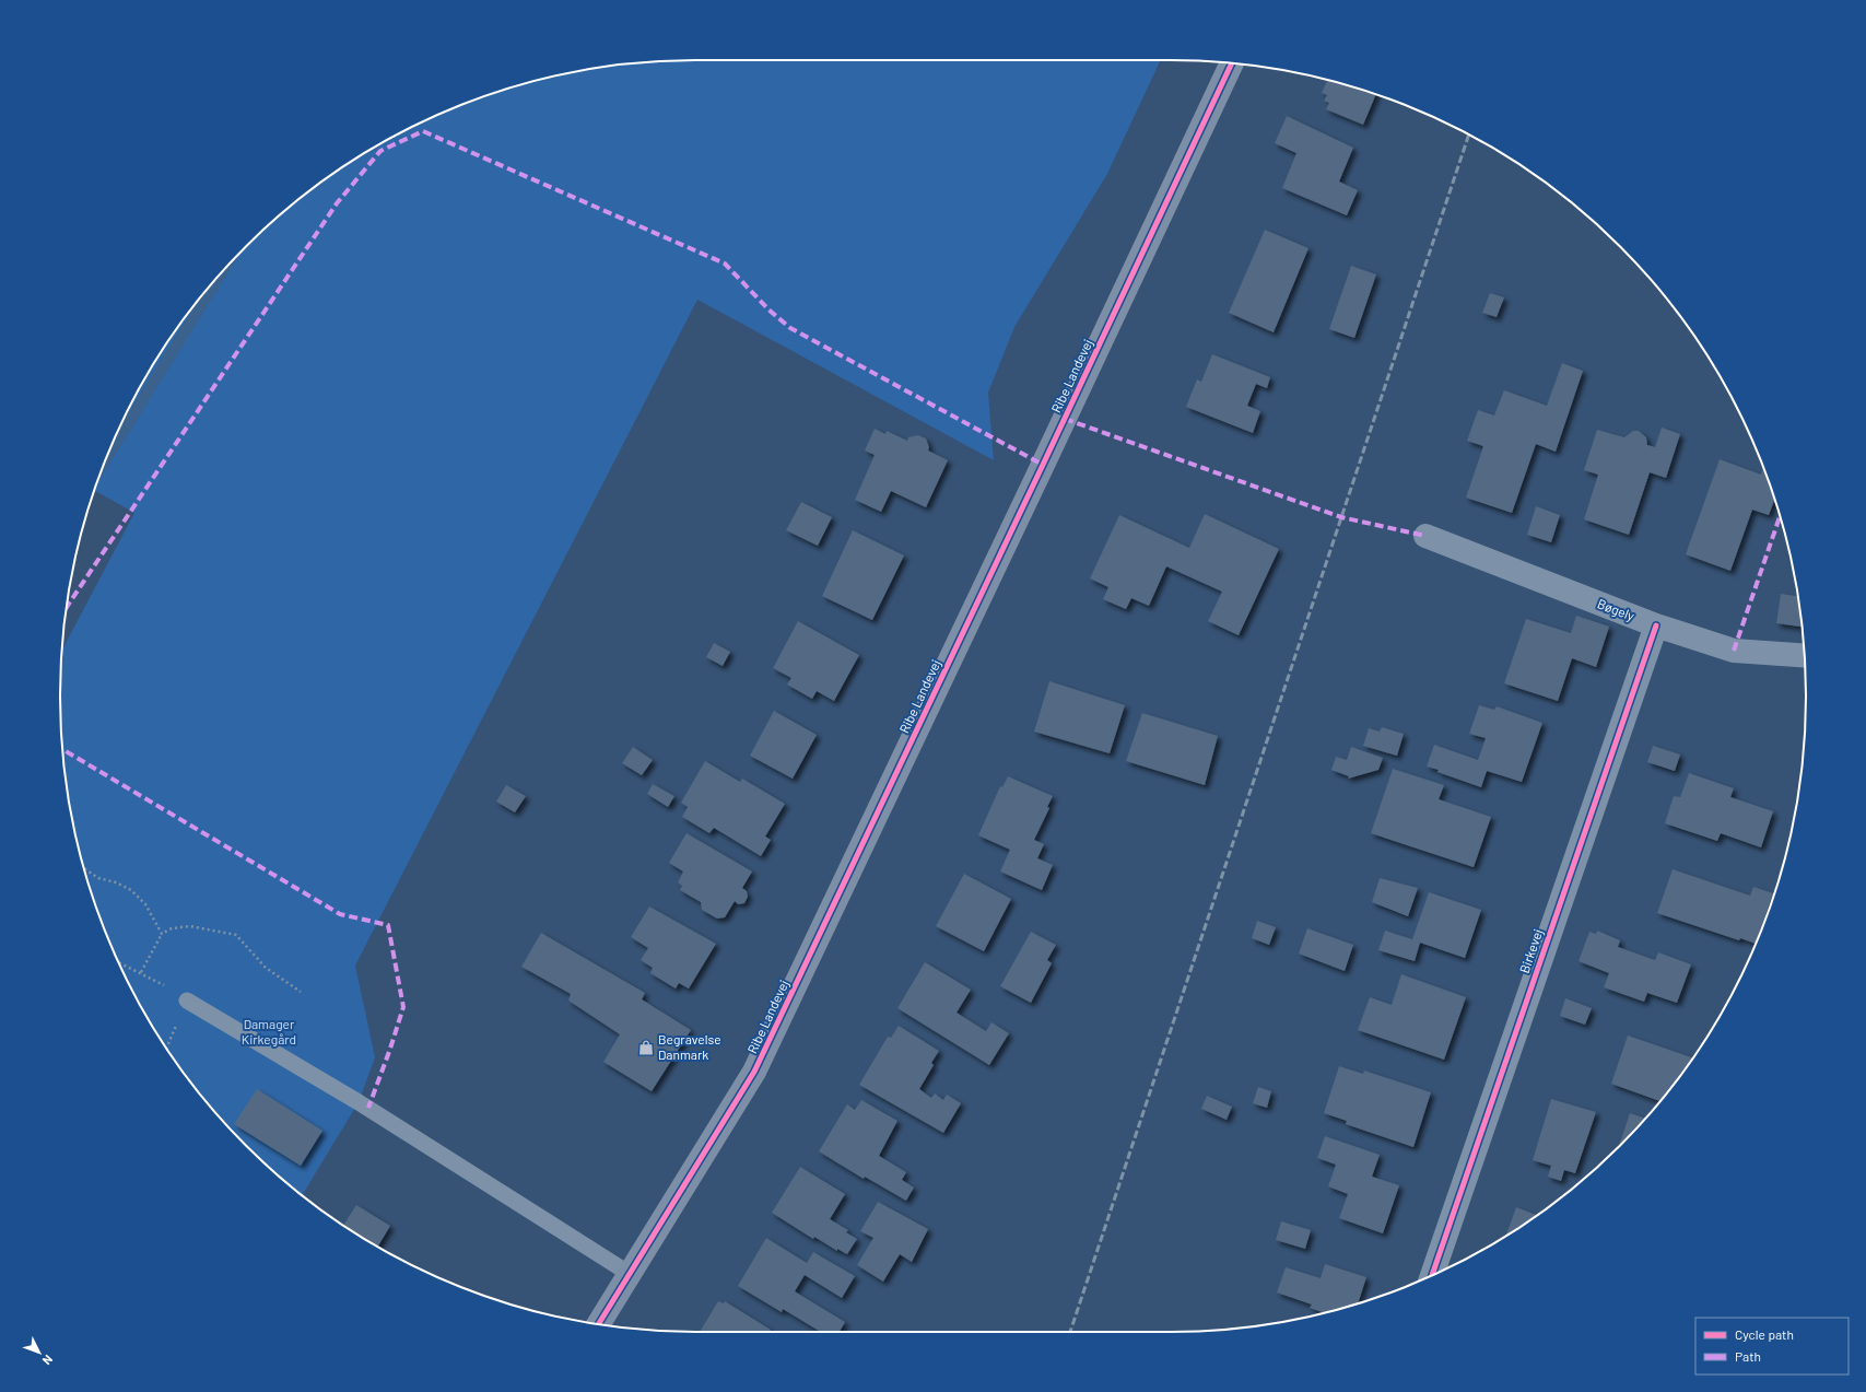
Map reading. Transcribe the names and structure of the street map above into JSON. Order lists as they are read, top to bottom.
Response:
{
  "streets": {
    "main road": ["Ribe Landevej"],
    "street": ["Bøgely", "Birkevej"]
  },
  "crossings": [
    ["Bøgely", "Birkevej"]
  ],
  "parks": ["Damager Kirkegård"],
  "places": {
    "shop": ["Begravelse Danmark"]
  },
  "legend": ["Cycle path", "Path"],
  "north": "bottom right"
}
